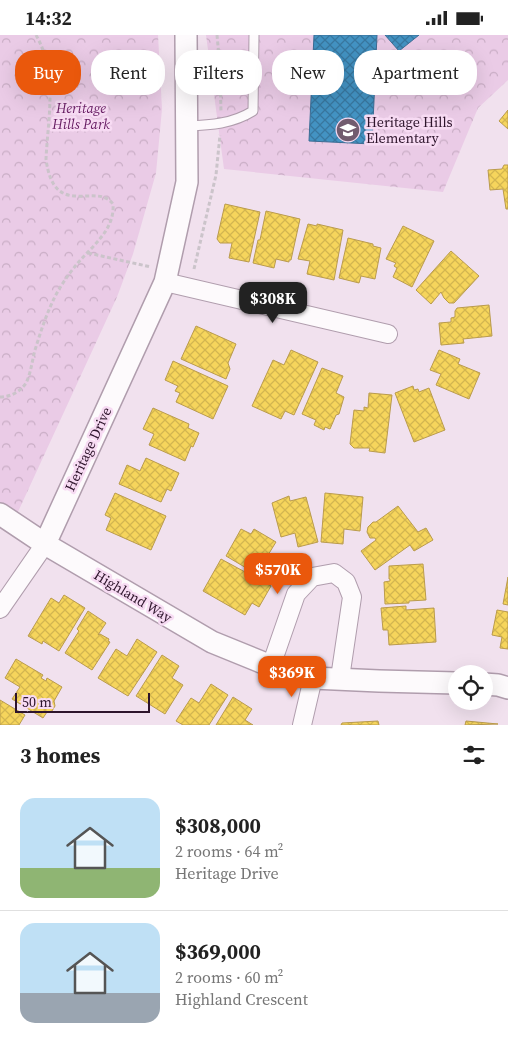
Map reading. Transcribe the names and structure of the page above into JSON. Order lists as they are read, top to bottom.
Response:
{
  "streets": {
    "street": ["Heritage Drive", "Highland Way"]
  },
  "crossings": [
    ["Heritage Drive", "Highland Way"]
  ],
  "parks": ["Heritage Hills Park"],
  "places": {
    "school or university": ["Heritage Hills Elementary"]
  },
  "scale_bar": "50 m",
  "page": {
    "status": "14:32",
    "chip": [
      "Buy",
      "Rent",
      "Filters",
      "New",
      "Apartment"
    ],
    "price": ["$308K", "$570K", "$369K"],
    "scale": "50 m",
    "heading": "3 homes",
    "list": [
      {
        "name": "$308,000",
        "note": "2 rooms · 64 m² · Heritage Drive"
      },
      {
        "name": "$369,000",
        "note": "2 rooms · 60 m² · Highland Crescent"
      }
    ]
  }
}
